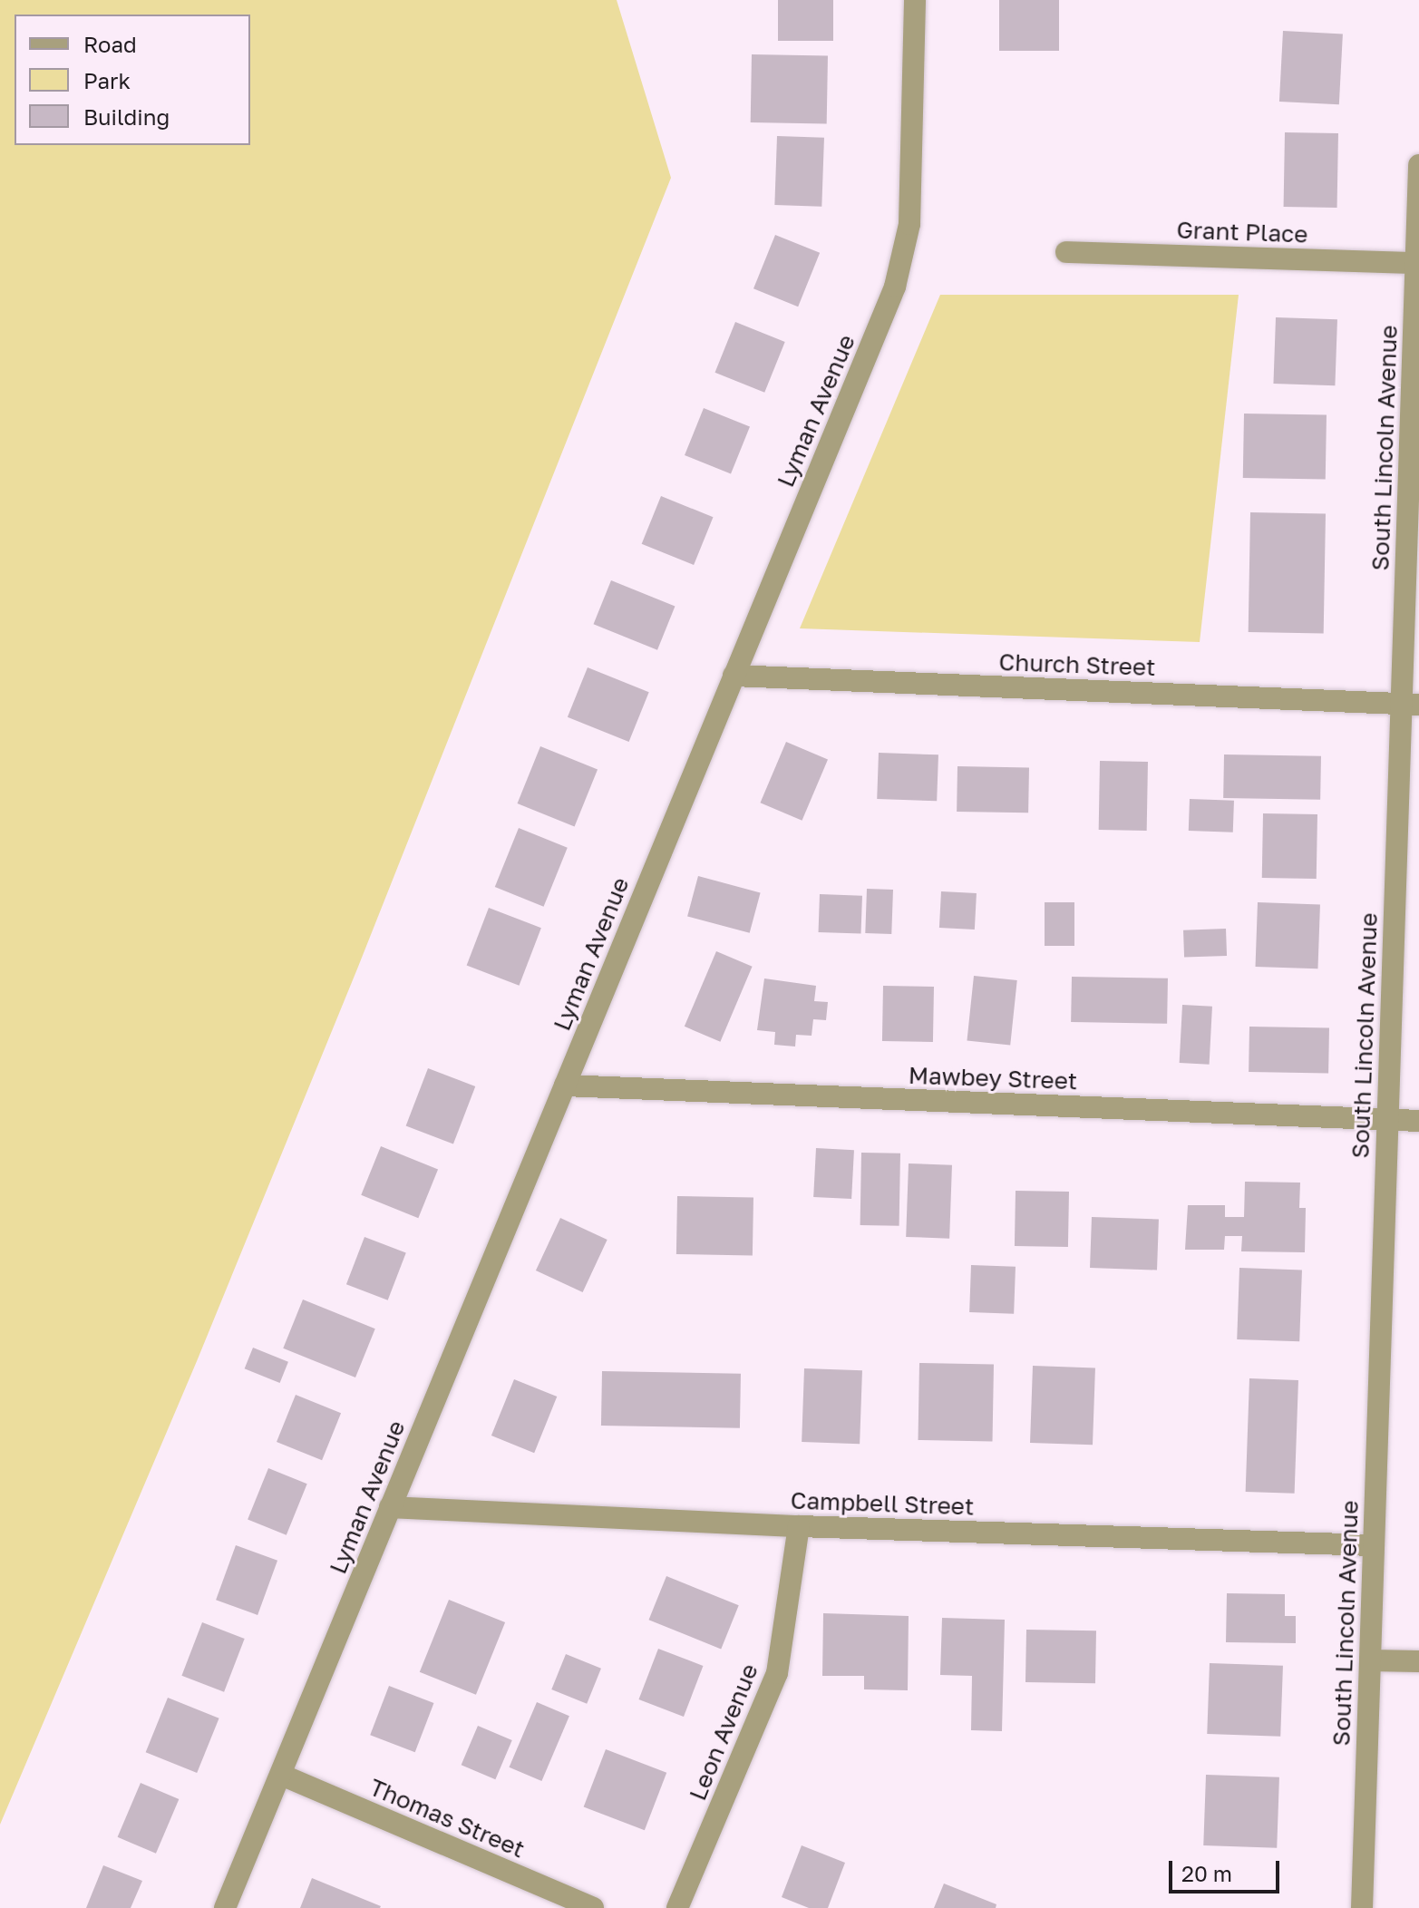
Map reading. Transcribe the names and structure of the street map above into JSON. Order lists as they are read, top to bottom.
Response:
{
  "streets": {
    "street": [
      "Grant Place",
      "Lyman Avenue",
      "South Lincoln Avenue",
      "Church Street",
      "Mawbey Street",
      "Campbell Street",
      "Leon Avenue",
      "Thomas Street"
    ]
  },
  "crossings": [
    ["Grant Place", "South Lincoln Avenue"],
    ["Lyman Avenue", "Church Street"],
    ["Lyman Avenue", "Mawbey Street"],
    ["Lyman Avenue", "Campbell Street"],
    ["Lyman Avenue", "Thomas Street"],
    ["South Lincoln Avenue", "Church Street"],
    ["South Lincoln Avenue", "Mawbey Street"],
    ["South Lincoln Avenue", "Campbell Street"],
    ["Campbell Street", "Leon Avenue"]
  ],
  "legend": ["Road", "Park", "Building"],
  "scale_bar": "20 m"
}
